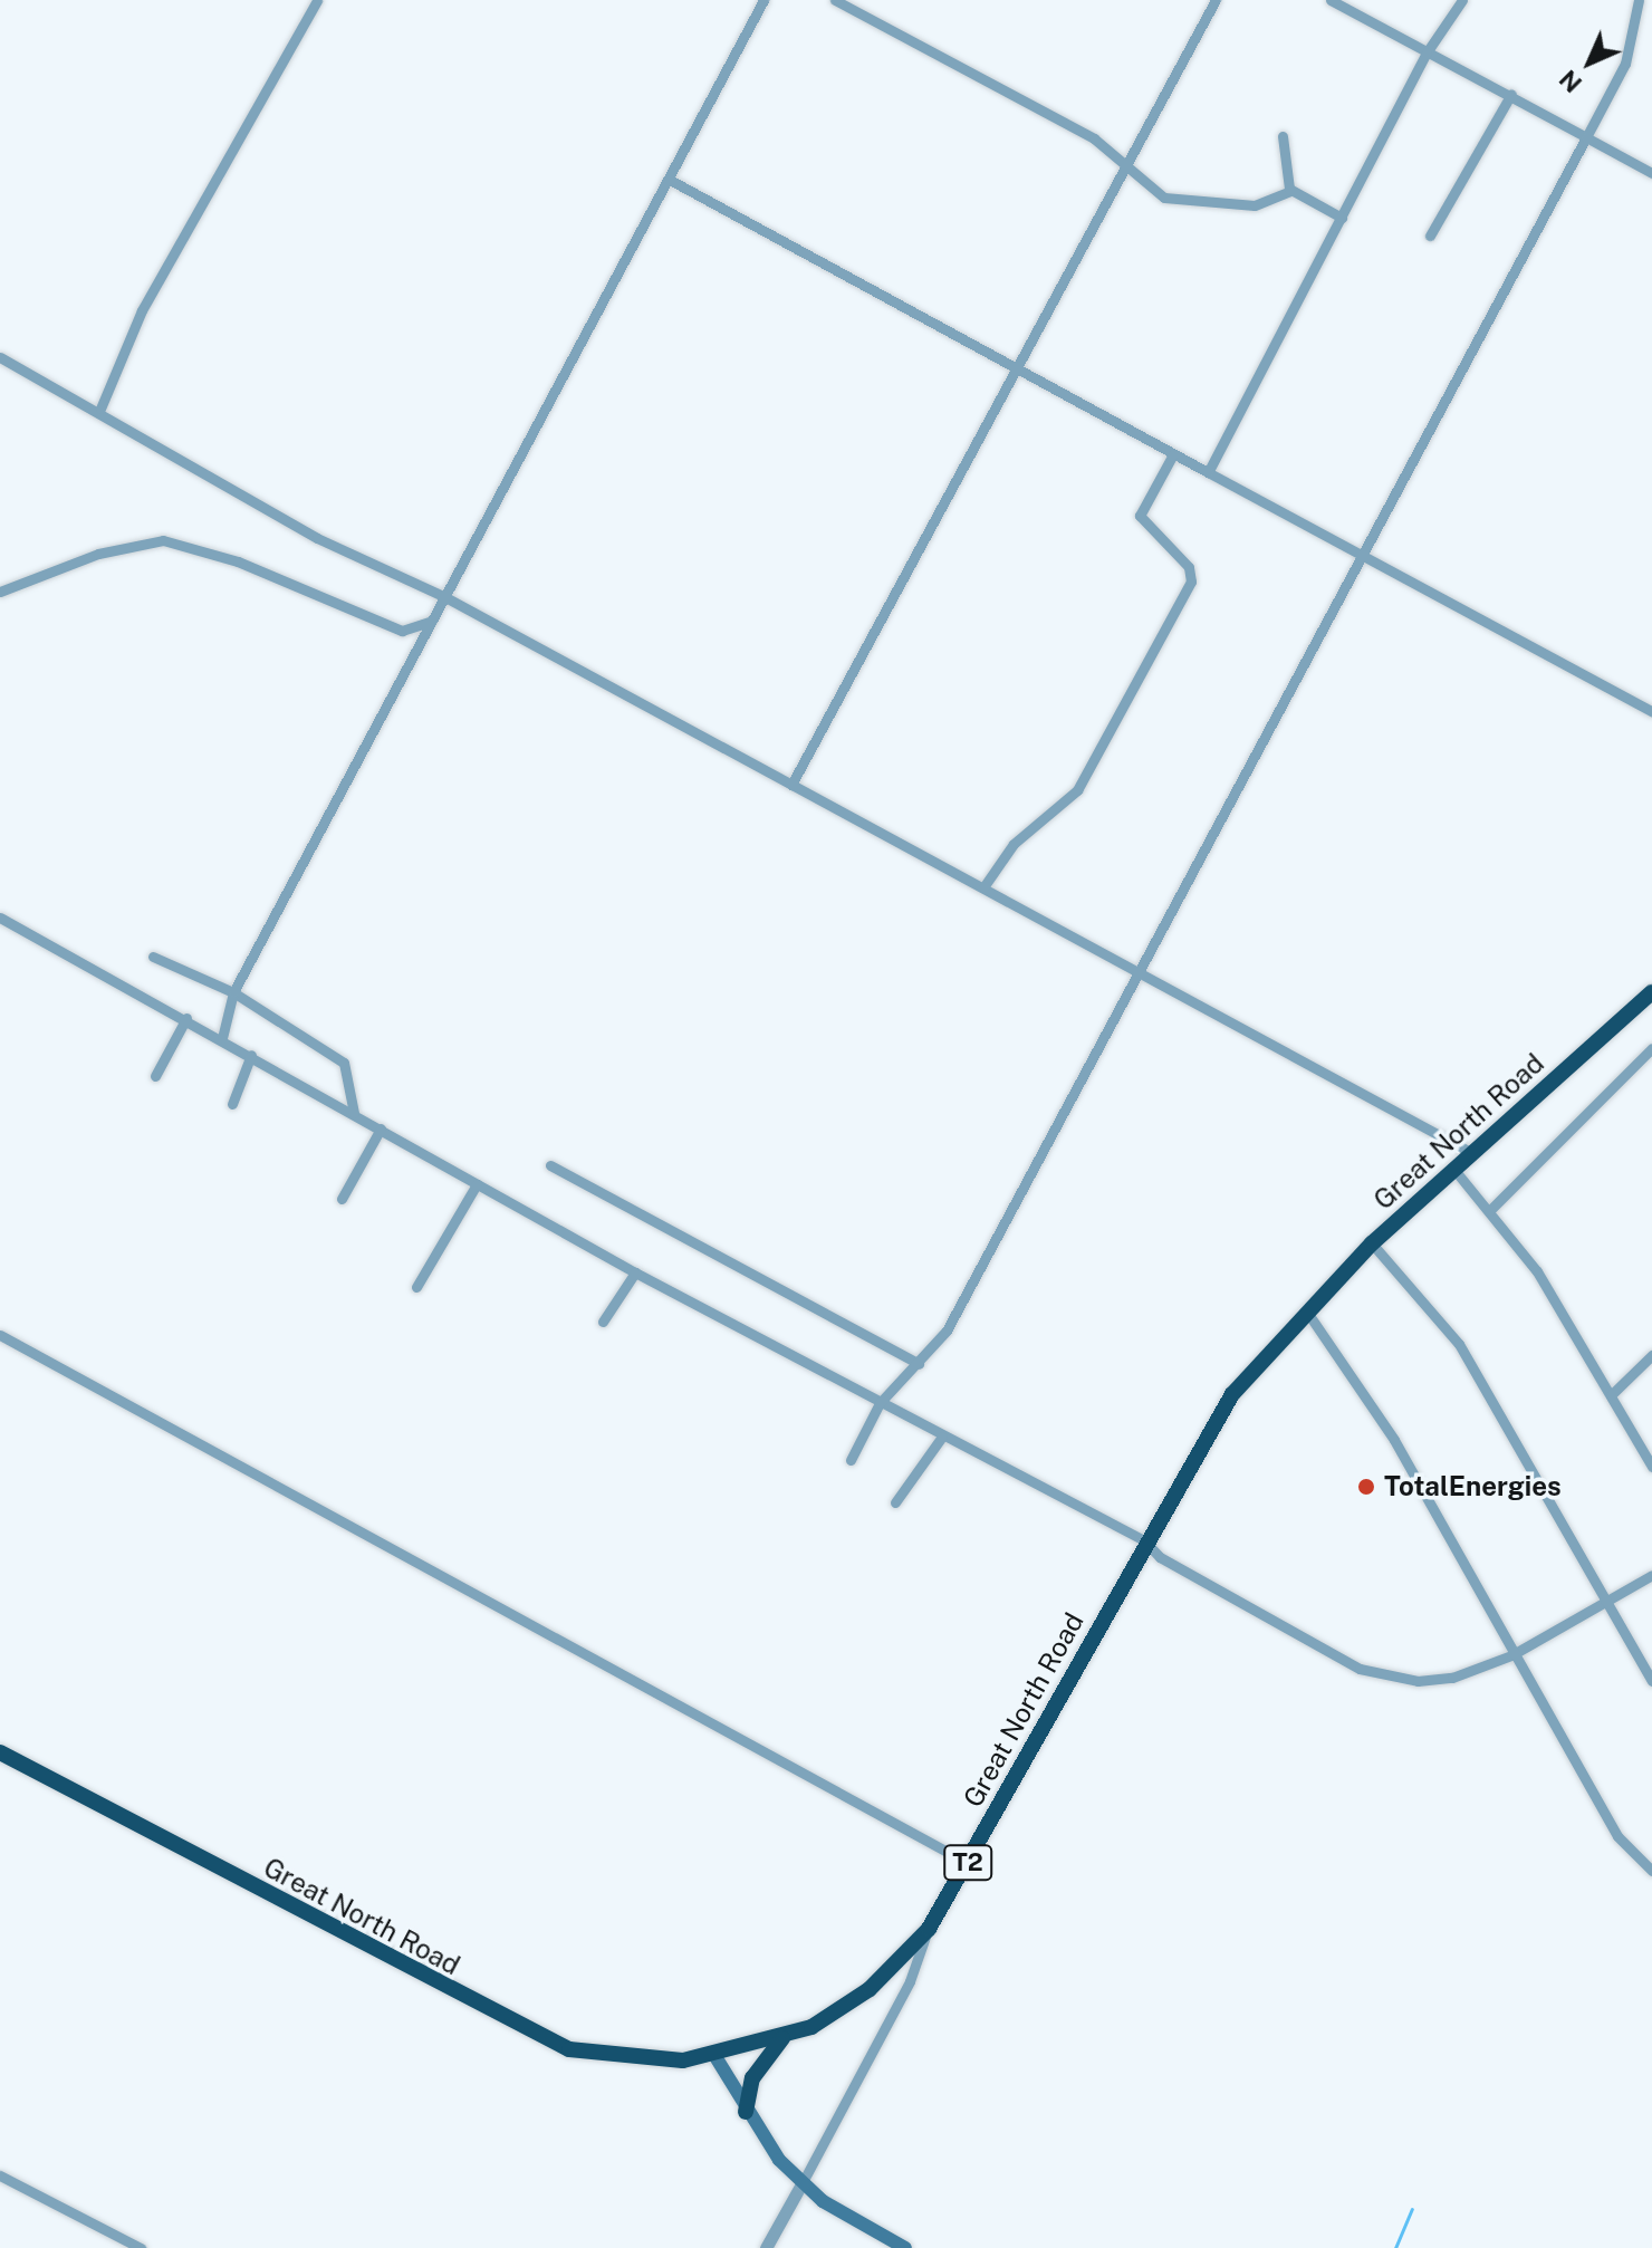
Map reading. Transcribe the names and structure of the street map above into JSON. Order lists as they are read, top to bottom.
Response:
{
  "streets": {
    "highway": ["Great North Road", "T2"]
  },
  "places": ["TotalEnergies"],
  "north": "bottom left"
}
